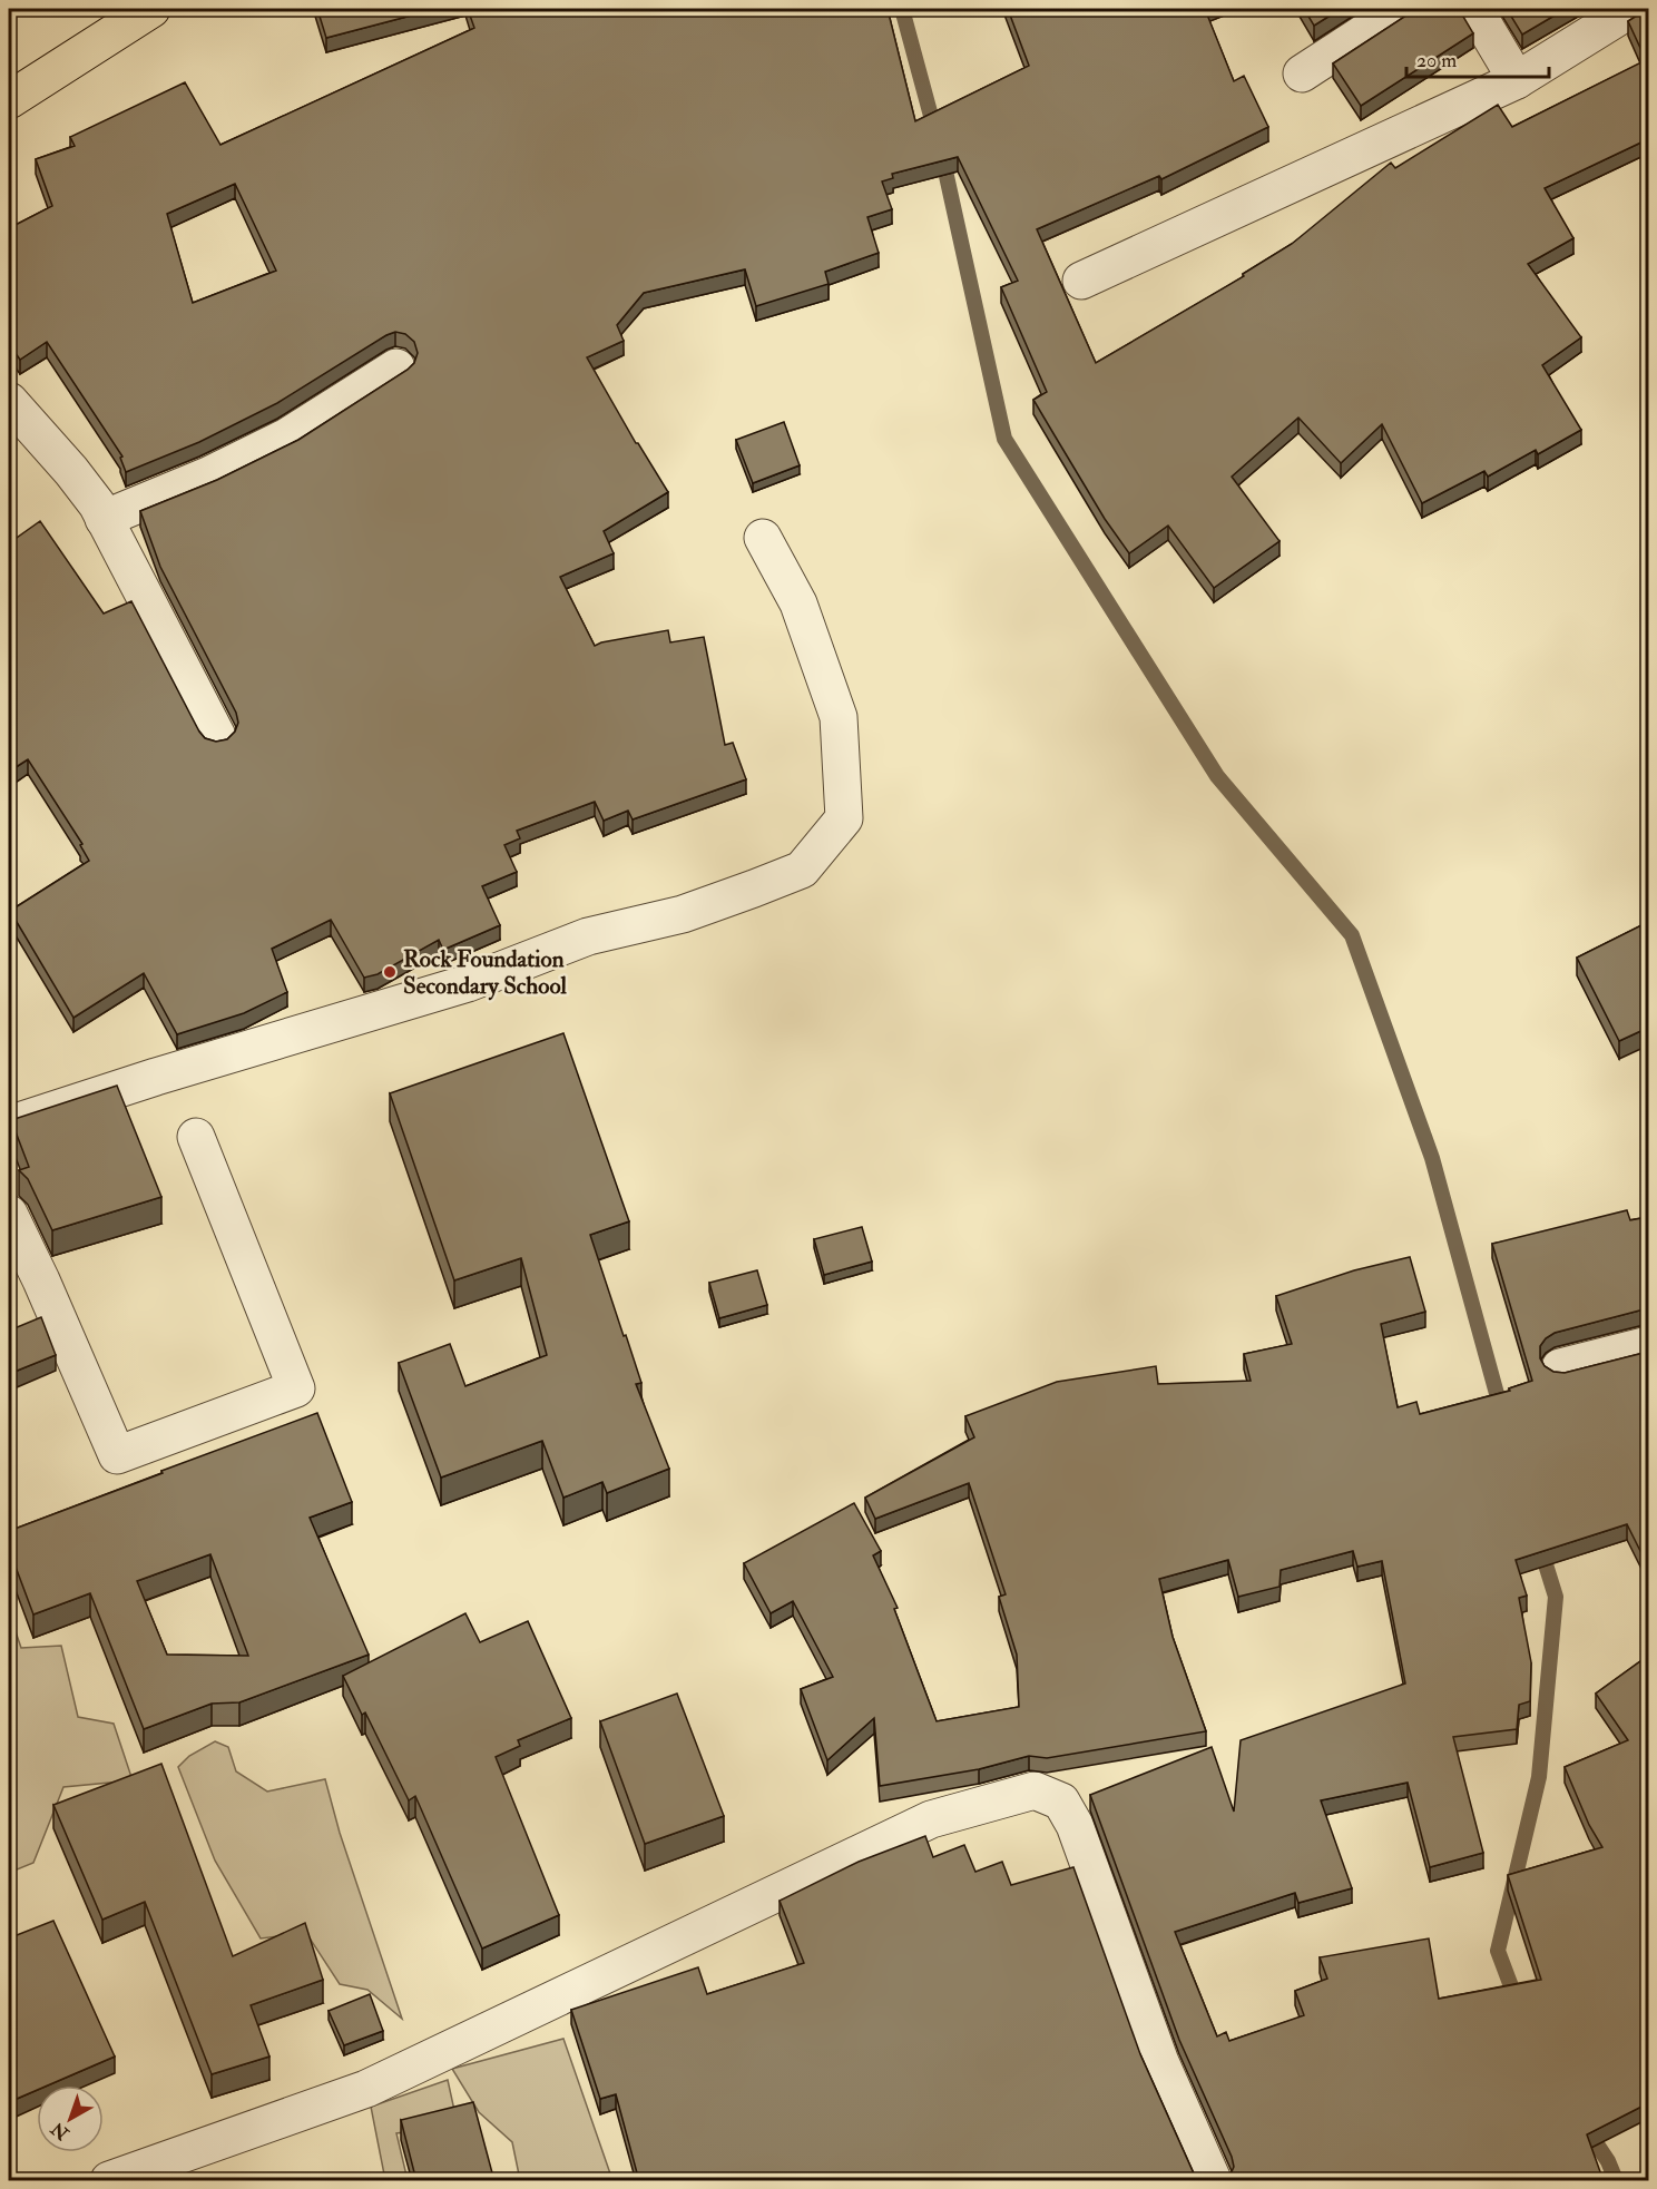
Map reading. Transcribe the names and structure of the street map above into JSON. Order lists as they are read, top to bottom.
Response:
{
  "places": ["Rock Foundation Secondary School"],
  "scale_bar": "20 m",
  "north": "bottom left"
}
